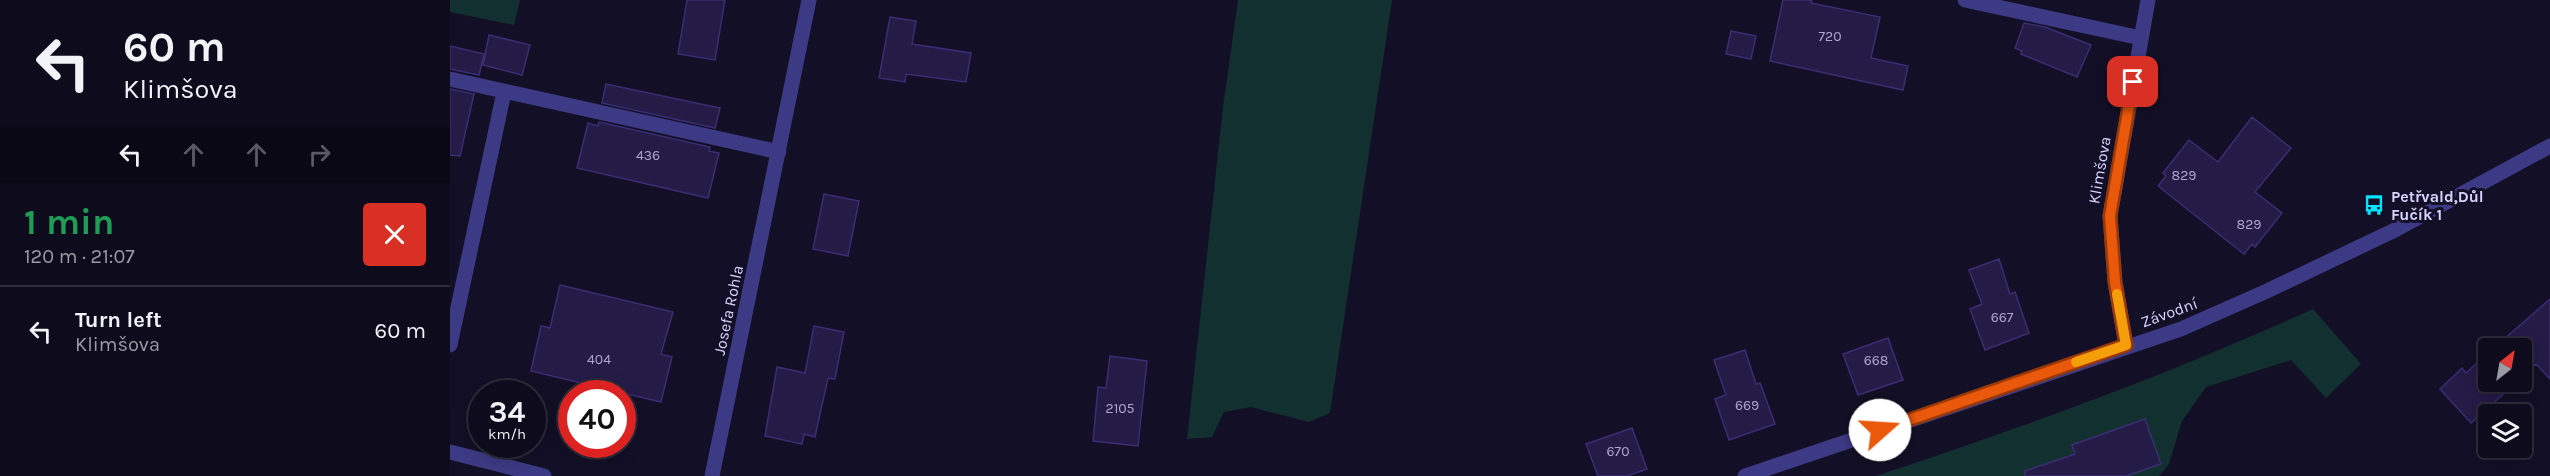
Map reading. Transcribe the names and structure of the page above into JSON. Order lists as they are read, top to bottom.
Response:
{
  "streets": {
    "street": ["Klimšova", "Josefa Rohla", "Závodní"]
  },
  "crossings": [
    ["Klimšova", "Závodní"]
  ],
  "places": {
    "bus stop": ["Petřvald,Důl Fučík 1"]
  },
  "house_numbers": [
    "720",
    "436",
    "829",
    "829",
    "667",
    "404",
    "668",
    "669",
    "2105",
    "670"
  ],
  "north": "top right",
  "page": {
    "turn": ["60 m", "Klimšova"],
    "heading": ["1 min", "120 m · 21:07"],
    "list": [
      {
        "name": "Turn left",
        "note": "Klimšova",
        "value": "60 m"
      }
    ],
    "speed": "34 km/h",
    "limit": "40"
  }
}
